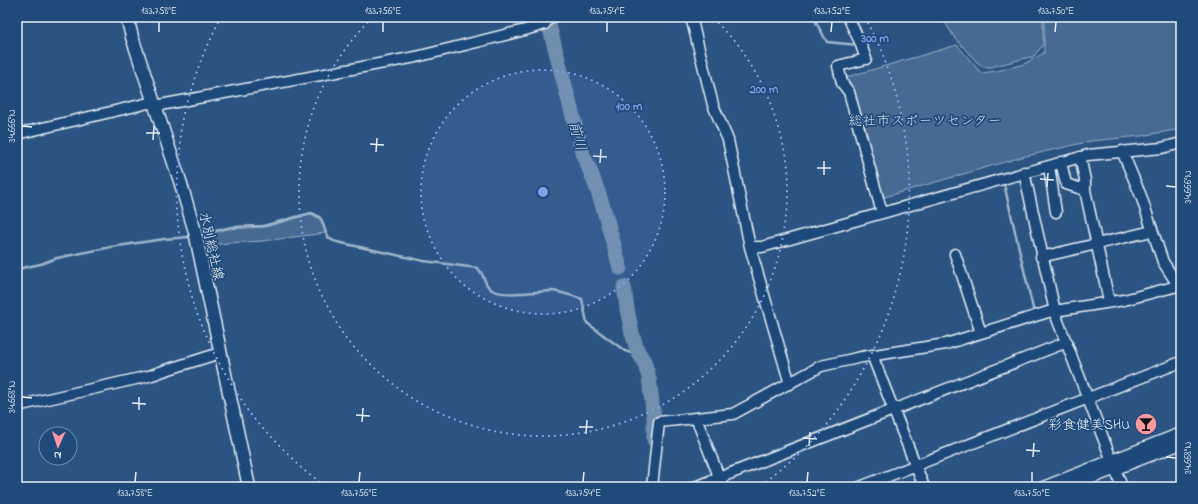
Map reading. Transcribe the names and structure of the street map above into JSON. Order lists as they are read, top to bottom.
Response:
{
  "streets": {
    "main road": ["水別総社線"]
  },
  "water": ["前川"],
  "parks": ["総社市スポーツセンター"],
  "places": {
    "bar": ["彩食健美SHU"]
  },
  "north": "bottom",
  "coordinates": [
    "133.758°E",
    "133.756°E",
    "133.754°E",
    "133.752°E",
    "133.750°E",
    "34.666°N",
    "34.668°N"
  ],
  "rings": ["300 m", "200 m", "100 m"]
}
